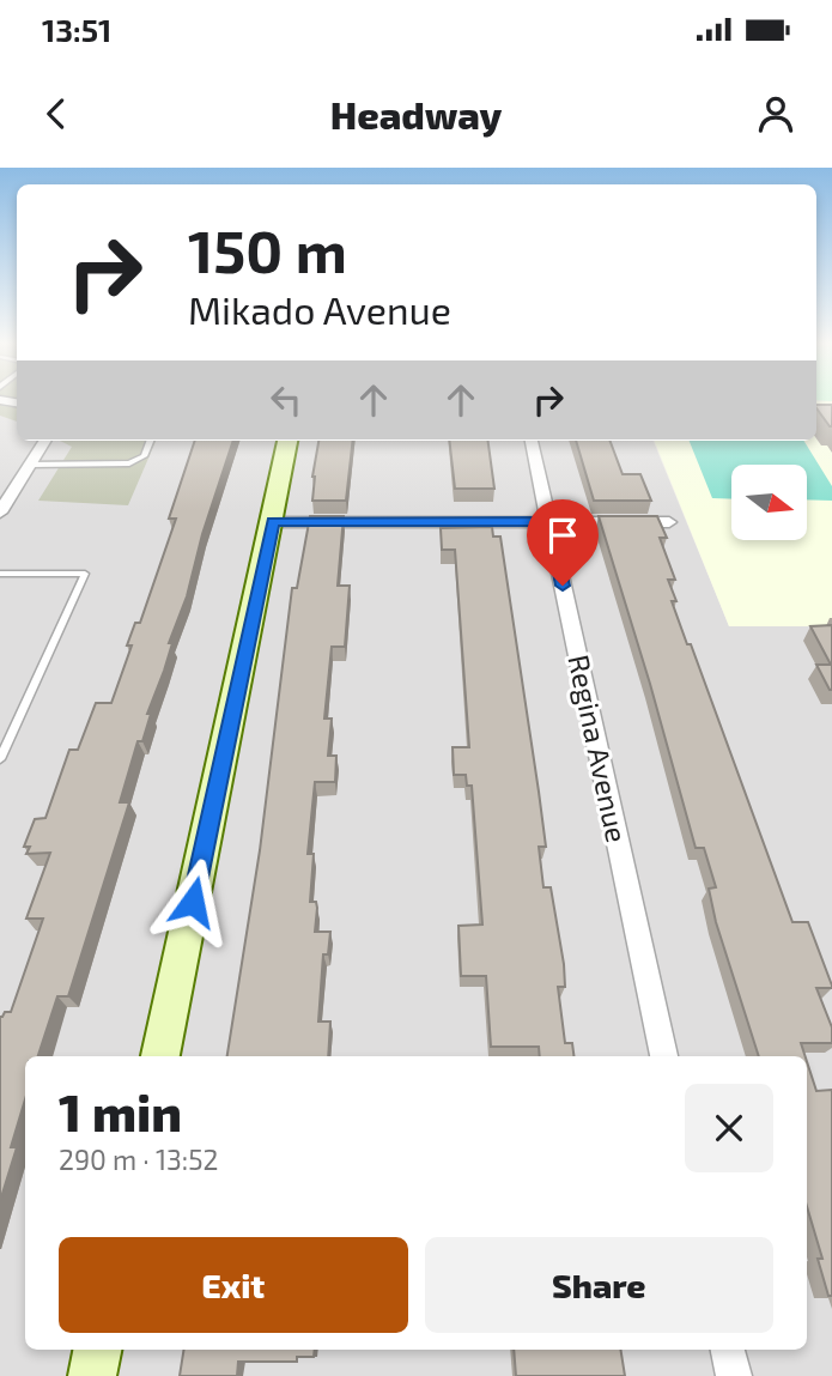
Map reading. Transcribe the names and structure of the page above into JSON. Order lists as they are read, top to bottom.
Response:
{
  "streets": {
    "street": ["Regina Avenue"]
  },
  "north": "right",
  "page": {
    "status": "13:51",
    "header": "Headway",
    "turn": ["150 m", "Mikado Avenue"],
    "heading": ["1 min", "290 m · 13:52"],
    "buttons": ["Exit", "Share"]
  }
}
